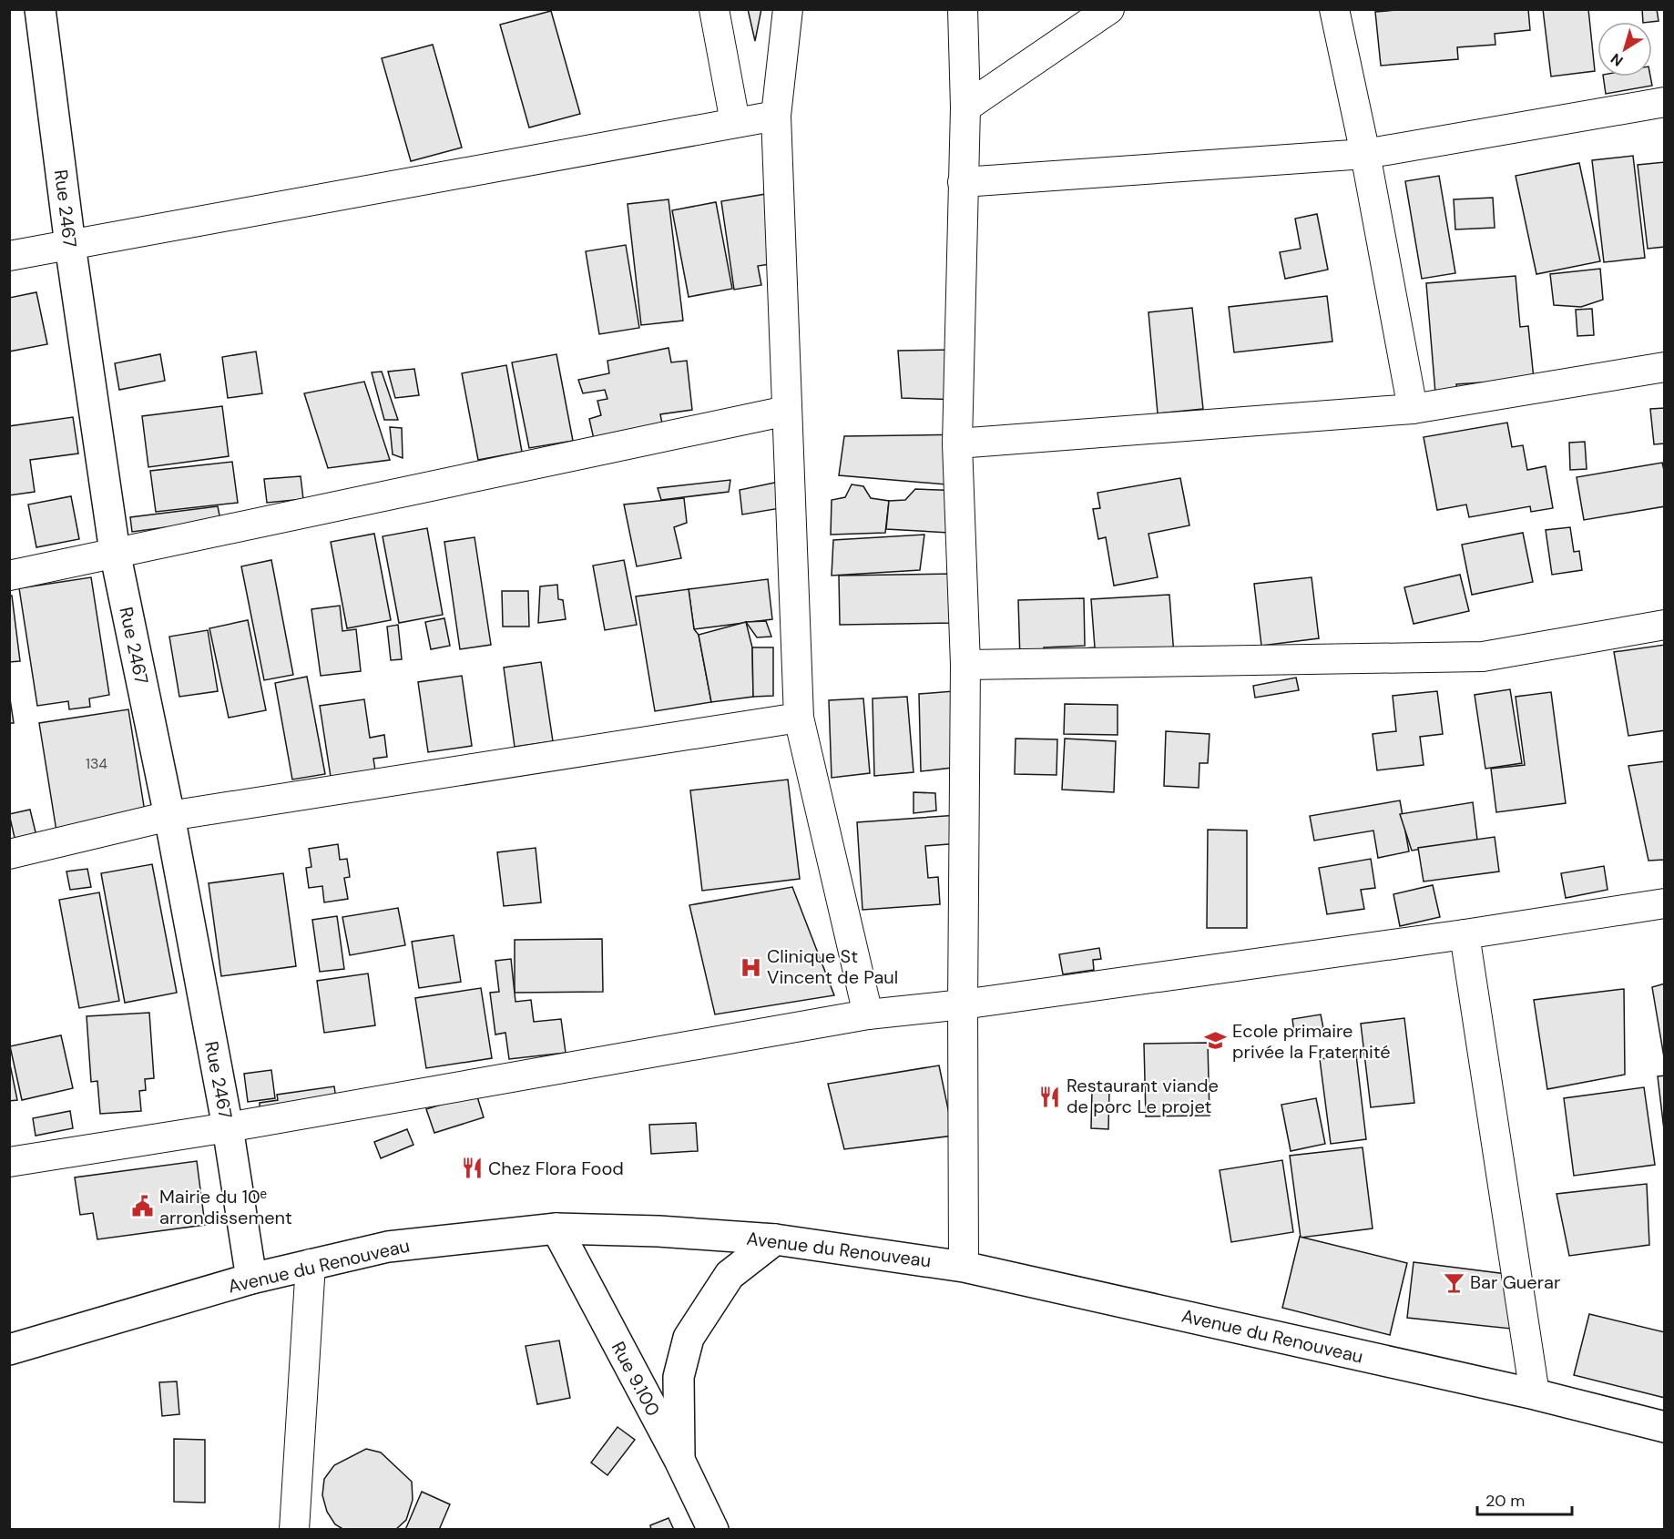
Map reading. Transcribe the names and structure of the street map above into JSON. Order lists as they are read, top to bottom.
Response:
{
  "streets": {
    "main road": ["Rue 2467", "Avenue du Renouveau", "Rue 9.100"]
  },
  "crossings": [
    ["Rue 2467", "Avenue du Renouveau"],
    ["Avenue du Renouveau", "Rue 9.100"]
  ],
  "places": {
    "hospital": ["Clinique St Vincent de Paul"],
    "school or university": ["Ecole primaire privée la Fraternité"],
    "restaurant": ["Restaurant viande de porc Le projet", "Chez Flora Food"],
    "public building": ["Mairie du 10ᵉ arrondissement"],
    "bar": ["Bar Guerar"]
  },
  "house_numbers": ["134"],
  "scale_bar": "20 m",
  "north": "bottom left"
}
